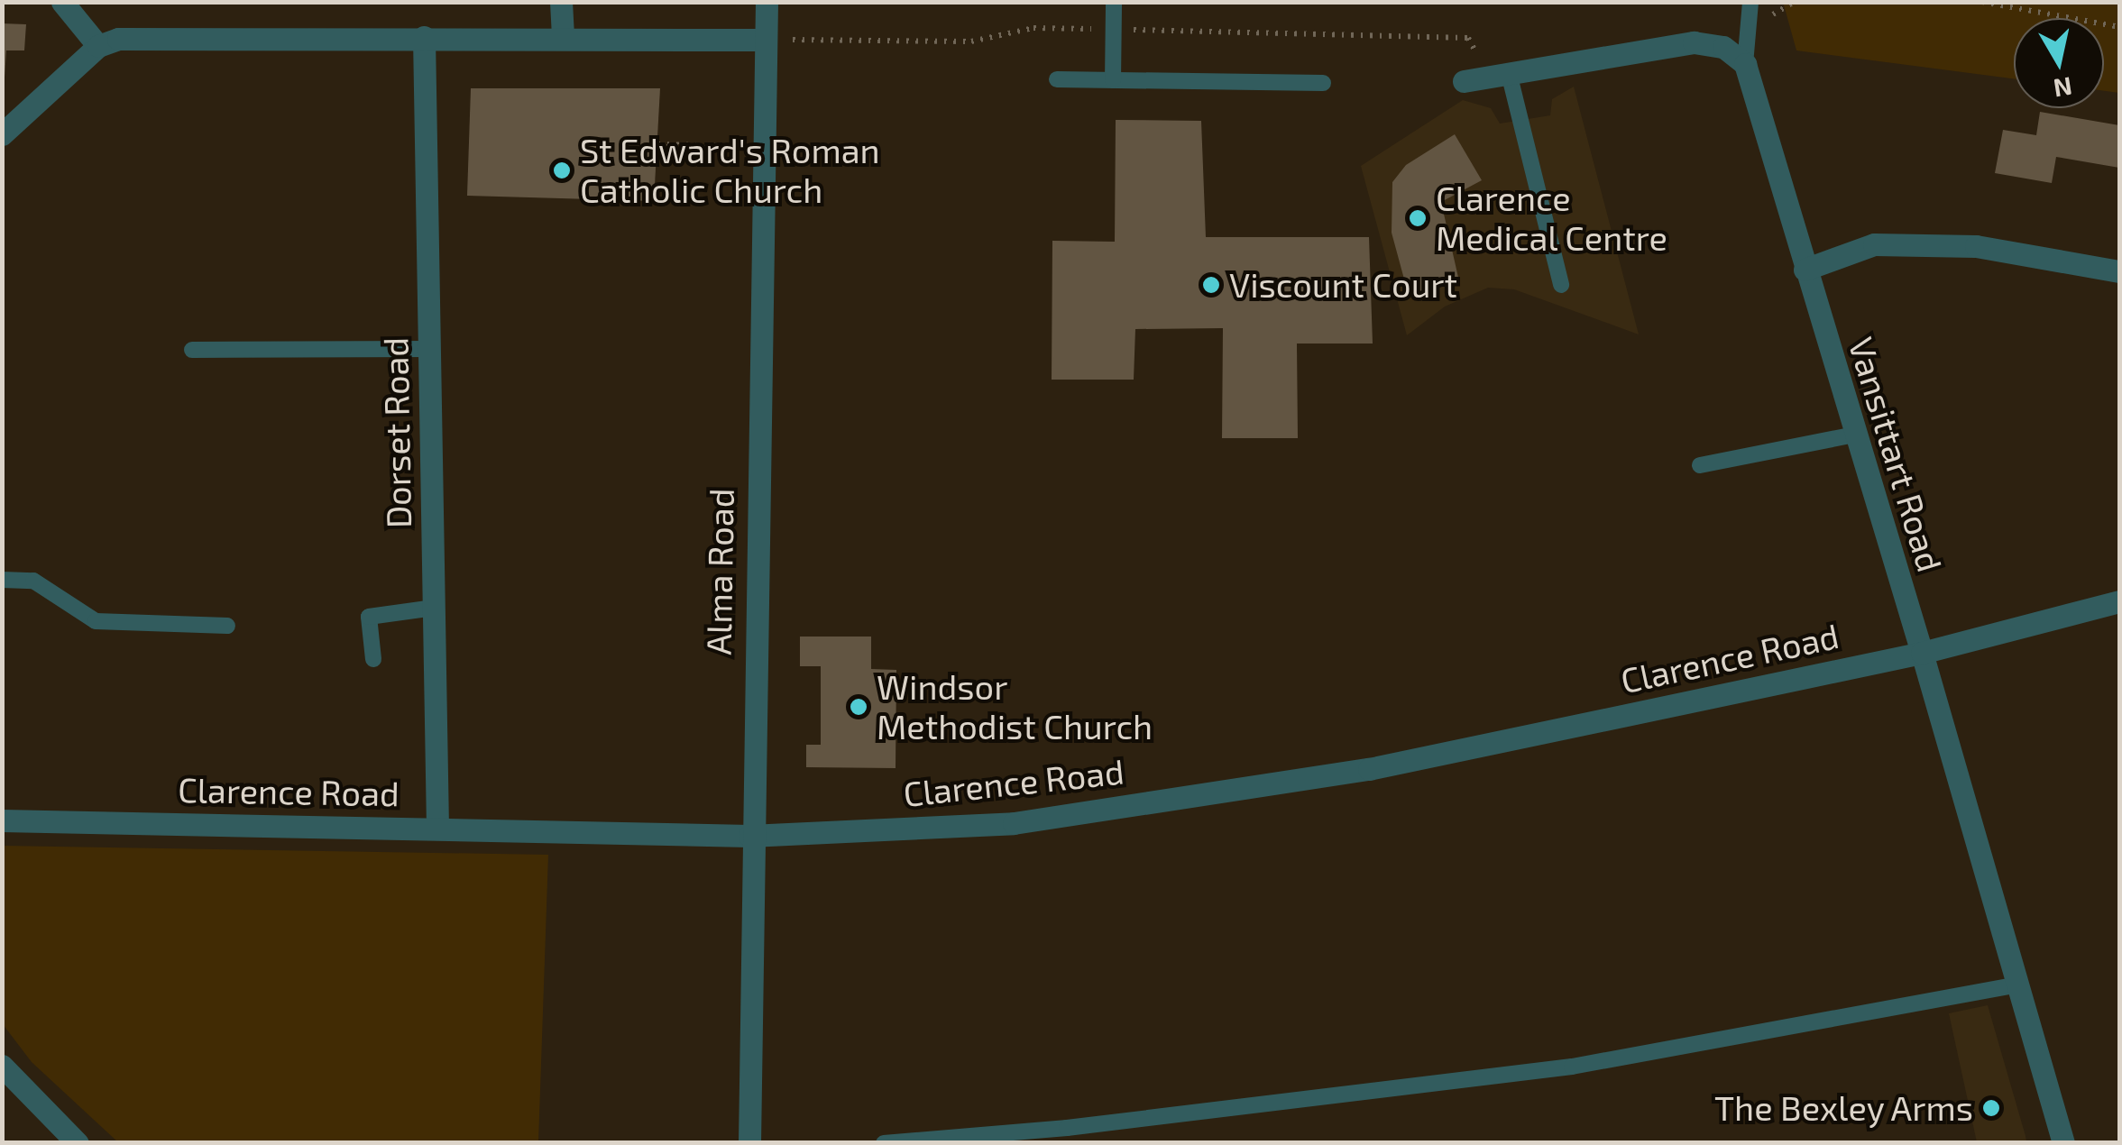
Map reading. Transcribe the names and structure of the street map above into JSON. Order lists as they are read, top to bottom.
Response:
{
  "streets": {
    "street": [
      "Dorset Road",
      "Vansittart Road",
      "Alma Road",
      "Clarence Road"
    ]
  },
  "crossings": [
    ["Dorset Road", "Clarence Road"],
    ["Vansittart Road", "Clarence Road"],
    ["Alma Road", "Clarence Road"]
  ],
  "places": [
    "St Edward's Roman Catholic Church",
    "Clarence Medical Centre",
    "Viscount Court",
    "Windsor Methodist Church",
    "The Bexley Arms"
  ],
  "north": "bottom"
}
